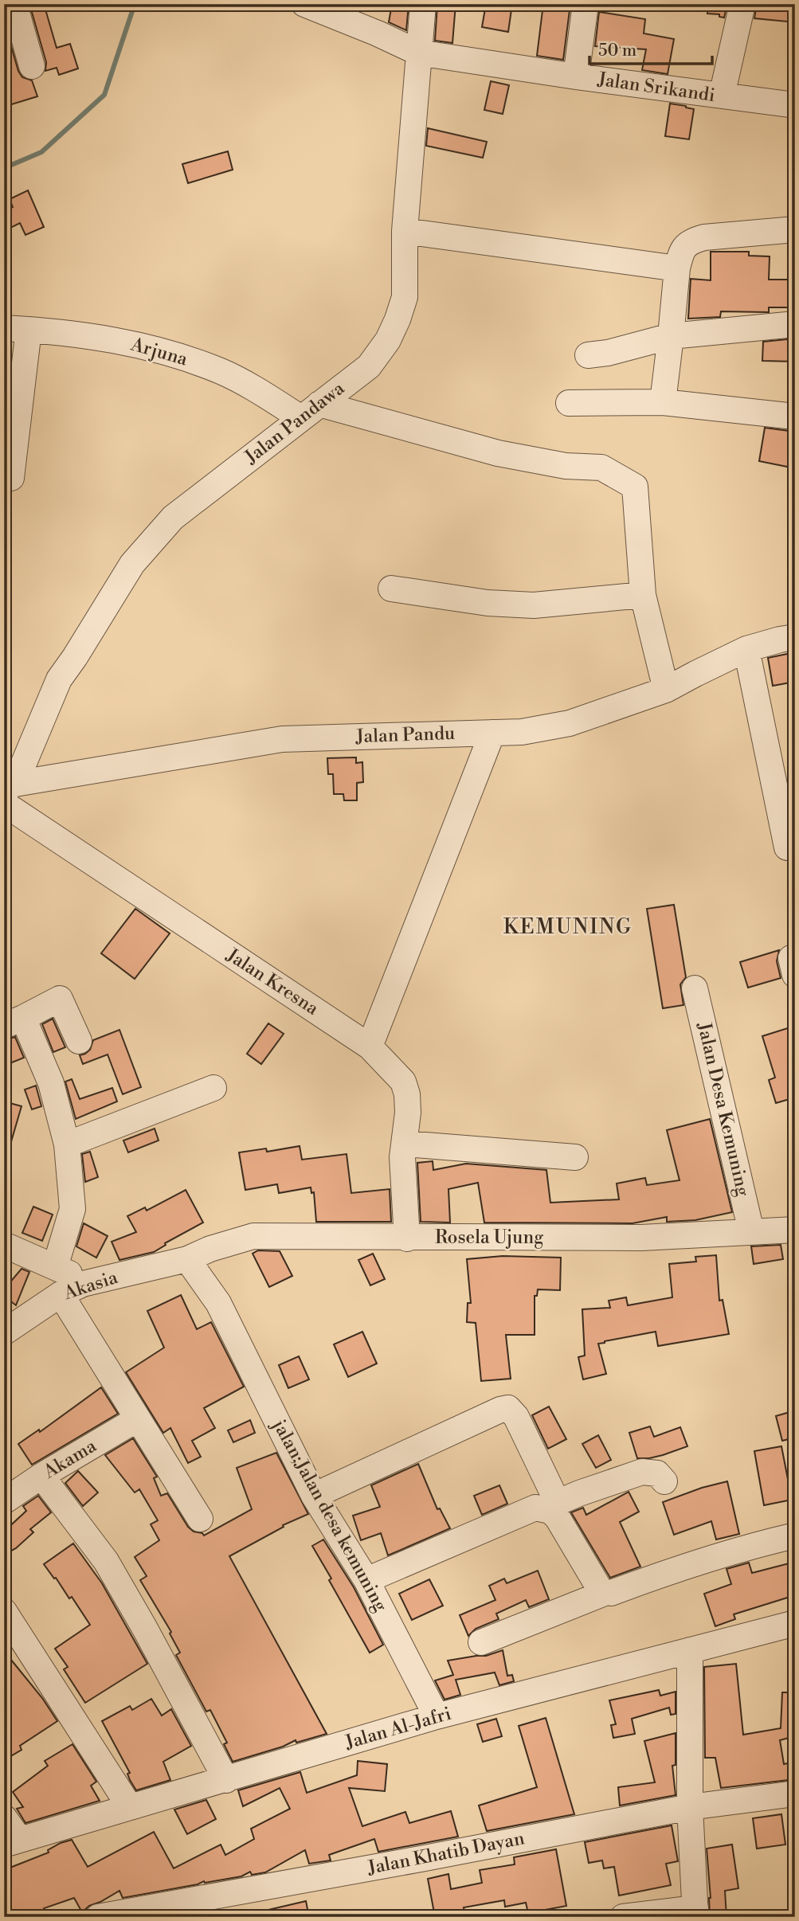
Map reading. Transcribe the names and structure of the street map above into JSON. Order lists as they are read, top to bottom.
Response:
{
  "streets": {
    "street": [
      "Jalan Srikandi",
      "Arjuna",
      "Jalan Pandawa",
      "Jalan Pandu",
      "Jalan Kresna",
      "Jalan Desa Kemuning",
      "Rosela Ujung",
      "Akasia",
      "Akama",
      "jalan;Jalan desa kemuning",
      "Jalan Al-Jafri",
      "Jalan Khatib Dayan"
    ]
  },
  "crossings": [
    ["Jalan Srikandi", "Jalan Pandawa"],
    ["Arjuna", "Jalan Pandawa"],
    ["Jalan Pandawa", "Jalan Pandu"],
    ["Jalan Pandawa", "Jalan Kresna"],
    ["Jalan Pandu", "Jalan Kresna"],
    ["Jalan Kresna", "Rosela Ujung"],
    ["Jalan Desa Kemuning", "Rosela Ujung"],
    ["Rosela Ujung", "Akasia"],
    ["Rosela Ujung", "jalan;Jalan desa kemuning"],
    ["Akasia", "jalan;Jalan desa kemuning"],
    ["jalan;Jalan desa kemuning", "Jalan Al-Jafri"]
  ],
  "districts": ["KEMUNING"],
  "scale_bar": "50 m"
}
